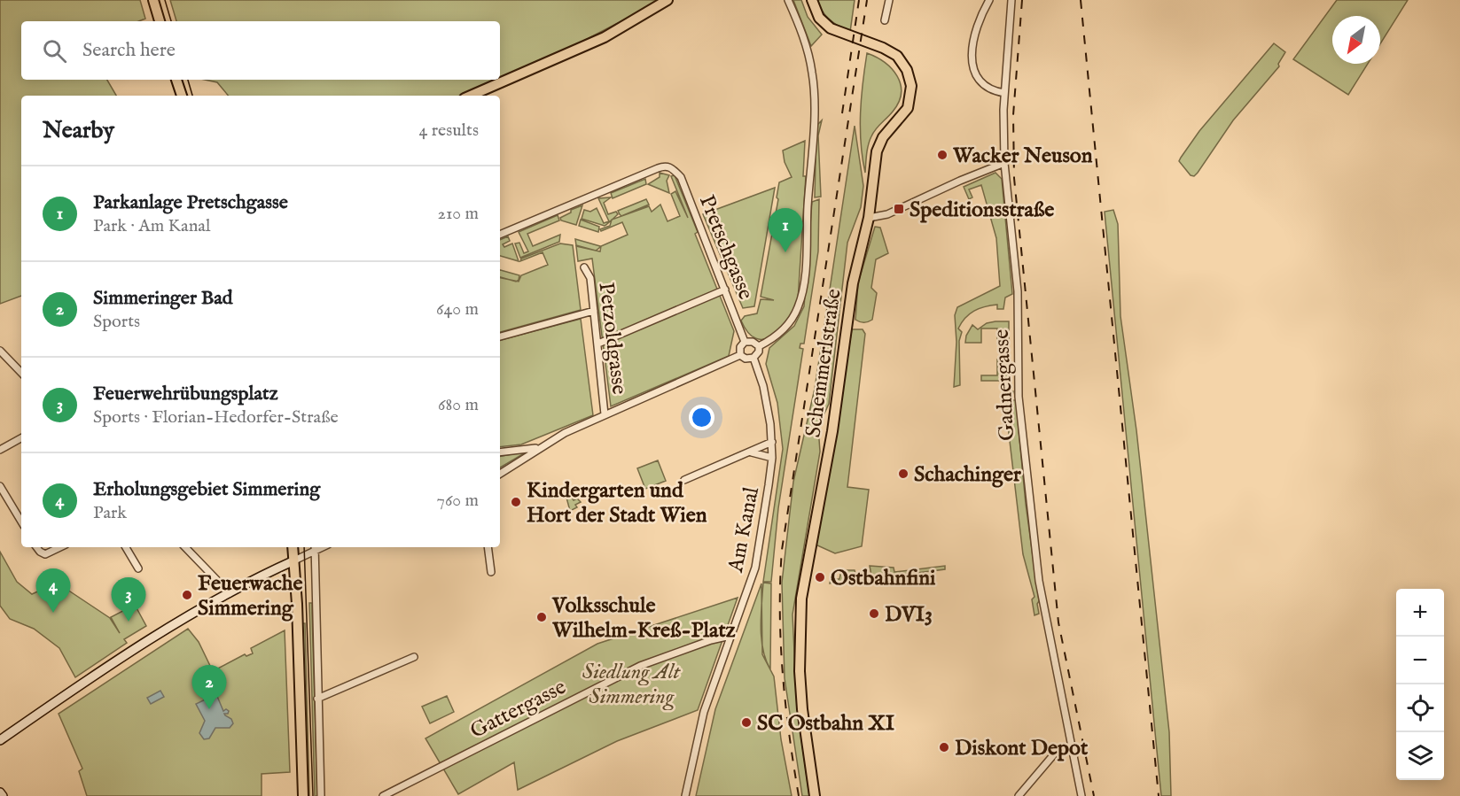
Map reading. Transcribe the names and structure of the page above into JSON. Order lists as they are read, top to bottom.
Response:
{
  "streets": {
    "main road": ["Schemmerlstraße"],
    "street": [
      "Pretschgasse",
      "Petzoldgasse",
      "Gadnergasse",
      "Am Kanal",
      "Gattergasse"
    ]
  },
  "crossings": [
    ["Pretschgasse", "Am Kanal"],
    ["Am Kanal", "Gattergasse"]
  ],
  "parks": ["Siedlung Alt Simmering"],
  "places": {
    "other": [
      "Wacker Neuson",
      "Schachinger",
      "Kindergarten und Hort der Stadt Wien",
      "Ostbahnfini",
      "Feuerwache Simmering",
      "DVI3",
      "Volksschule Wilhelm-Kreß-Platz",
      "SC Ostbahn XI",
      "Diskont Depot"
    ],
    "transit": ["Speditionsstraße"]
  },
  "north": "bottom left",
  "page": {
    "search": "Search here",
    "heading": ["Nearby", "4 results"],
    "list": [
      {
        "mark": "1",
        "name": "Parkanlage Pretschgasse",
        "note": "Park · Am Kanal",
        "value": "210 m"
      },
      {
        "mark": "2",
        "name": "Simmeringer Bad",
        "note": "Sports",
        "value": "640 m"
      },
      {
        "mark": "3",
        "name": "Feuerwehrübungsplatz",
        "note": "Sports · Florian-Hedorfer-Straße",
        "value": "680 m"
      },
      {
        "mark": "4",
        "name": "Erholungsgebiet Simmering",
        "note": "Park",
        "value": "760 m"
      }
    ],
    "pins": [
      "1",
      "4",
      "3",
      "2"
    ],
    "map_buttons": ["+", "−"]
  }
}
